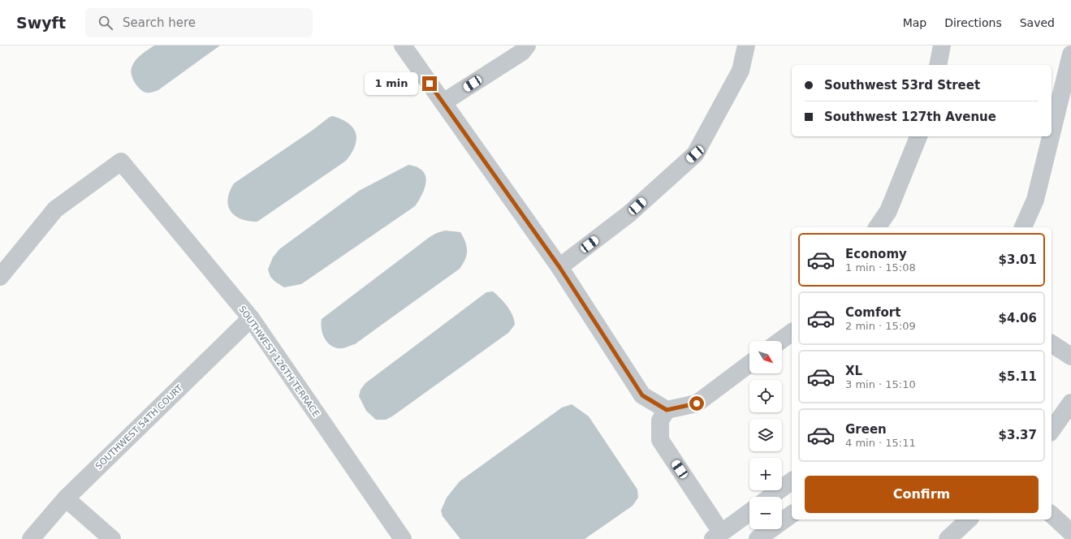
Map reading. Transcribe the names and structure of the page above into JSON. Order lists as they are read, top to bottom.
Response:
{
  "streets": {
    "street": ["SOUTHWEST 126TH TERRACE", "SOUTHWEST 54TH COURT"]
  },
  "crossings": [
    ["SOUTHWEST 126TH TERRACE", "SOUTHWEST 54TH COURT"]
  ],
  "north": "bottom right",
  "page": {
    "header": "Swyft",
    "search": "Search here",
    "nav": ["Map", "Directions", "Saved"],
    "banner": ["Southwest 53rd Street", "Southwest 127th Avenue"],
    "bubble": "1 min",
    "list": [
      {
        "name": "Economy",
        "note": "1 min · 15:08",
        "value": "$3.01"
      },
      {
        "name": "Comfort",
        "note": "2 min · 15:09",
        "value": "$4.06"
      },
      {
        "name": "XL",
        "note": "3 min · 15:10",
        "value": "$5.11"
      },
      {
        "name": "Green",
        "note": "4 min · 15:11",
        "value": "$3.37"
      }
    ],
    "map_buttons": ["+", "−"],
    "buttons": "Confirm"
  }
}
